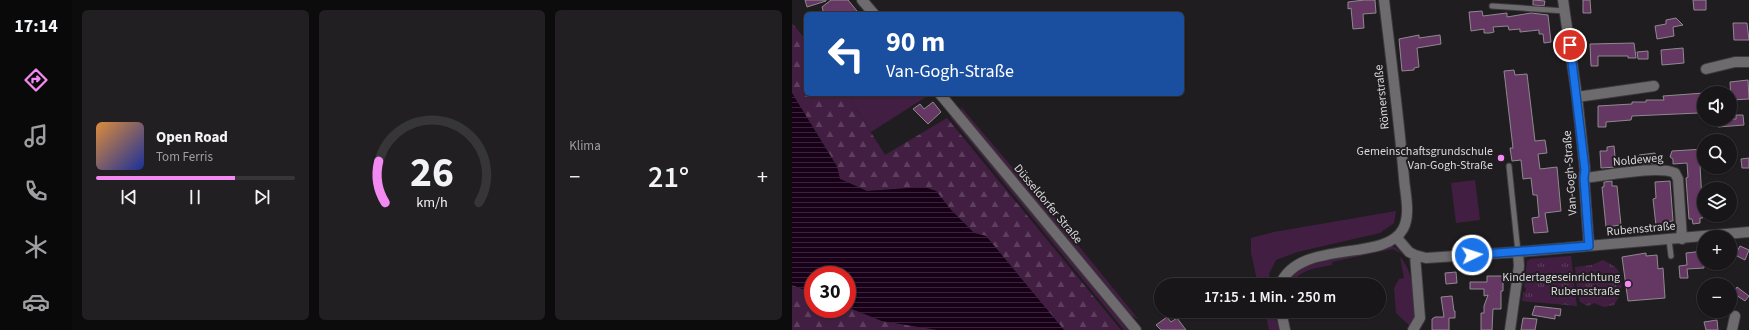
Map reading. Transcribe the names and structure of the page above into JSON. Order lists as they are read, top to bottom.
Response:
{
  "streets": {
    "street": [
      "Römerstraße",
      "Noldeweg",
      "Van-Gogh-Straße",
      "Düsseldorfer Straße",
      "Rubensstraße"
    ]
  },
  "crossings": [
    ["Noldeweg", "Van-Gogh-Straße"],
    ["Noldeweg", "Rubensstraße"],
    ["Van-Gogh-Straße", "Rubensstraße"]
  ],
  "places": ["Gemeinschaftsgrundschule Van-Gogh-Straße", "Kindertageseinrichtung Rubensstraße"],
  "page": {
    "tabs": "17:14",
    "tile": "Klima",
    "turn": ["90 m", "Van-Gogh-Straße"],
    "map_buttons": ["+", "−"],
    "song": ["Open Road", "Tom Ferris"],
    "heat": ["−", "21°", "+"],
    "limit": "30",
    "trip": "17:15 · 1 Min. · 250 m",
    "gauge": ["26", "km/h"]
  }
}
